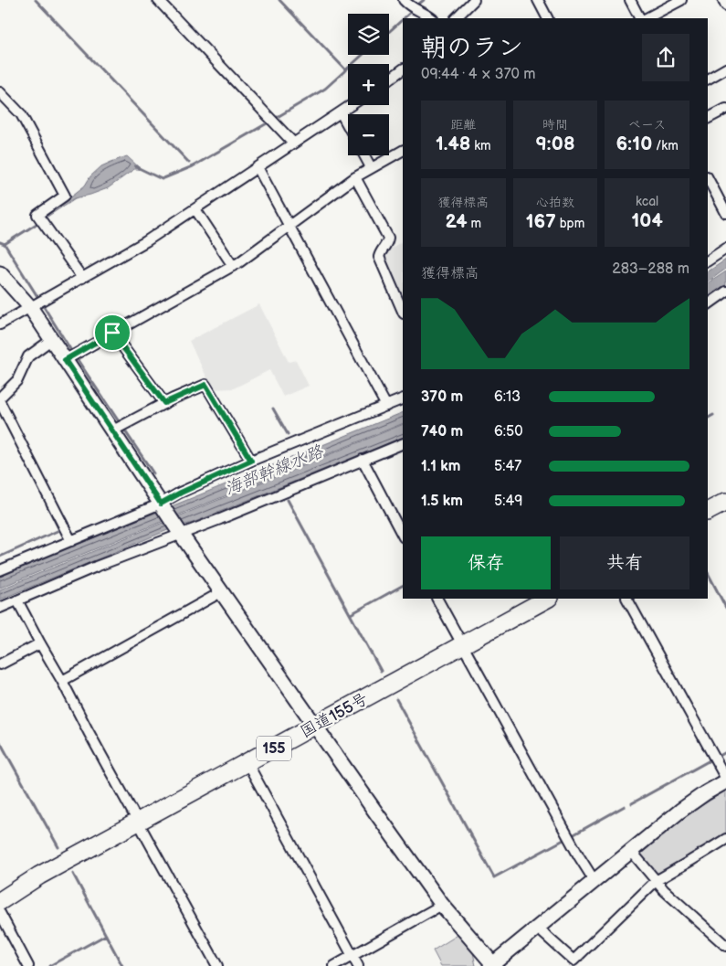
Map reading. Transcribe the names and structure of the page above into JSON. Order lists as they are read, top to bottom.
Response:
{
  "streets": {
    "highway": ["国道155号", "155"]
  },
  "water": ["海部幹線水路"],
  "page": {
    "map_buttons": ["+", "−"],
    "heading": ["朝のラン", "09:44 · 4 × 370 m"],
    "stats": [
      ["距離", "1.48 km"],
      ["時間", "9:08"],
      ["ペース", "6:10 /km"],
      ["獲得標高", "24 m"],
      ["心拍数", "167 bpm"],
      ["kcal", "104"]
    ],
    "chart": ["獲得標高", "283–288 m"],
    "list": [
      {
        "name": "370 m",
        "note": "6:13"
      },
      {
        "name": "740 m",
        "note": "6:50"
      },
      {
        "name": "1.1 km",
        "note": "5:47"
      },
      {
        "name": "1.5 km",
        "note": "5:49"
      }
    ],
    "buttons": ["保存", "共有"]
  }
}
